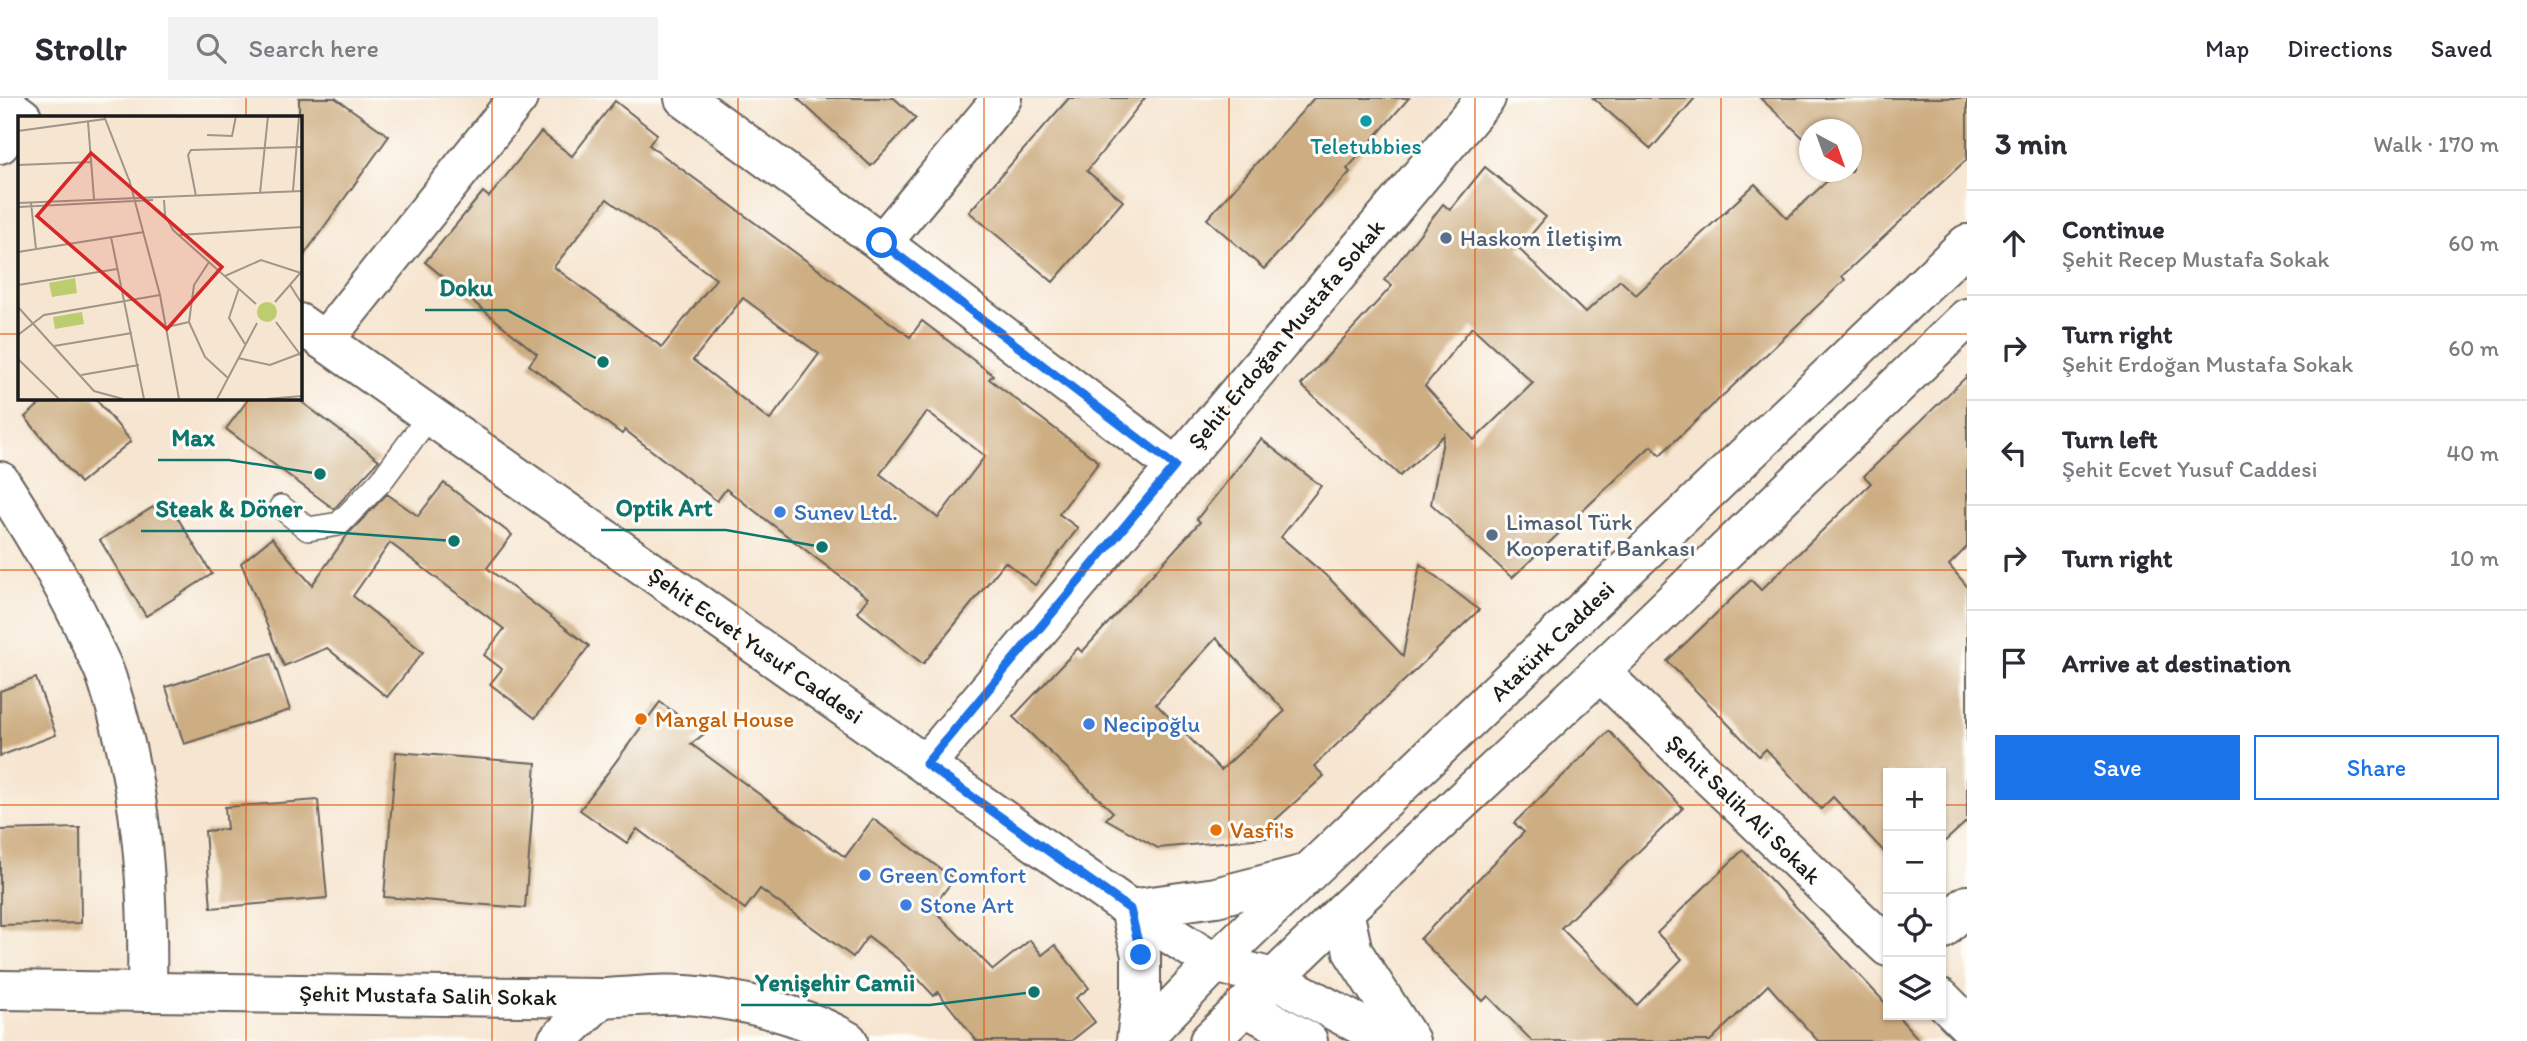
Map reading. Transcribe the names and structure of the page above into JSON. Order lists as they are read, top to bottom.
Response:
{
  "streets": {
    "main road": [
      "Şehit Erdoğan Mustafa Sokak",
      "Atatürk Caddesi",
      "Şehit Ecvet Yusuf Caddesi",
      "Şehit Salih Ali Sokak",
      "Şehit Mustafa Salih Sokak"
    ]
  },
  "crossings": [
    ["Şehit Erdoğan Mustafa Sokak", "Şehit Ecvet Yusuf Caddesi"],
    ["Atatürk Caddesi", "Şehit Ecvet Yusuf Caddesi"]
  ],
  "places": [
    "Teletubbies",
    "Haskom İletişim",
    "Doku",
    "Max",
    "Sunev Ltd.",
    "Limasol Türk Kooperatif Bankası",
    "Steak & Döner",
    "Optik Art",
    "Mangal House",
    "Necipoğlu",
    "Vasfi's",
    "Green Comfort",
    "Stone Art",
    "Yenişehir Camii"
  ],
  "north": "bottom right",
  "page": {
    "header": "Strollr",
    "search": "Search here",
    "nav": ["Map", "Directions", "Saved"],
    "heading": ["3 min", "Walk · 170 m"],
    "list": [
      ["Continue", "Şehit Recep Mustafa Sokak", "60 m"],
      ["Turn right", "Şehit Erdoğan Mustafa Sokak", "60 m"],
      ["Turn left", "Şehit Ecvet Yusuf Caddesi", "40 m"],
      ["Turn right", "10 m"],
      "Arrive at destination"
    ],
    "buttons": ["Save", "Share"],
    "map_buttons": ["+", "−"]
  }
}
